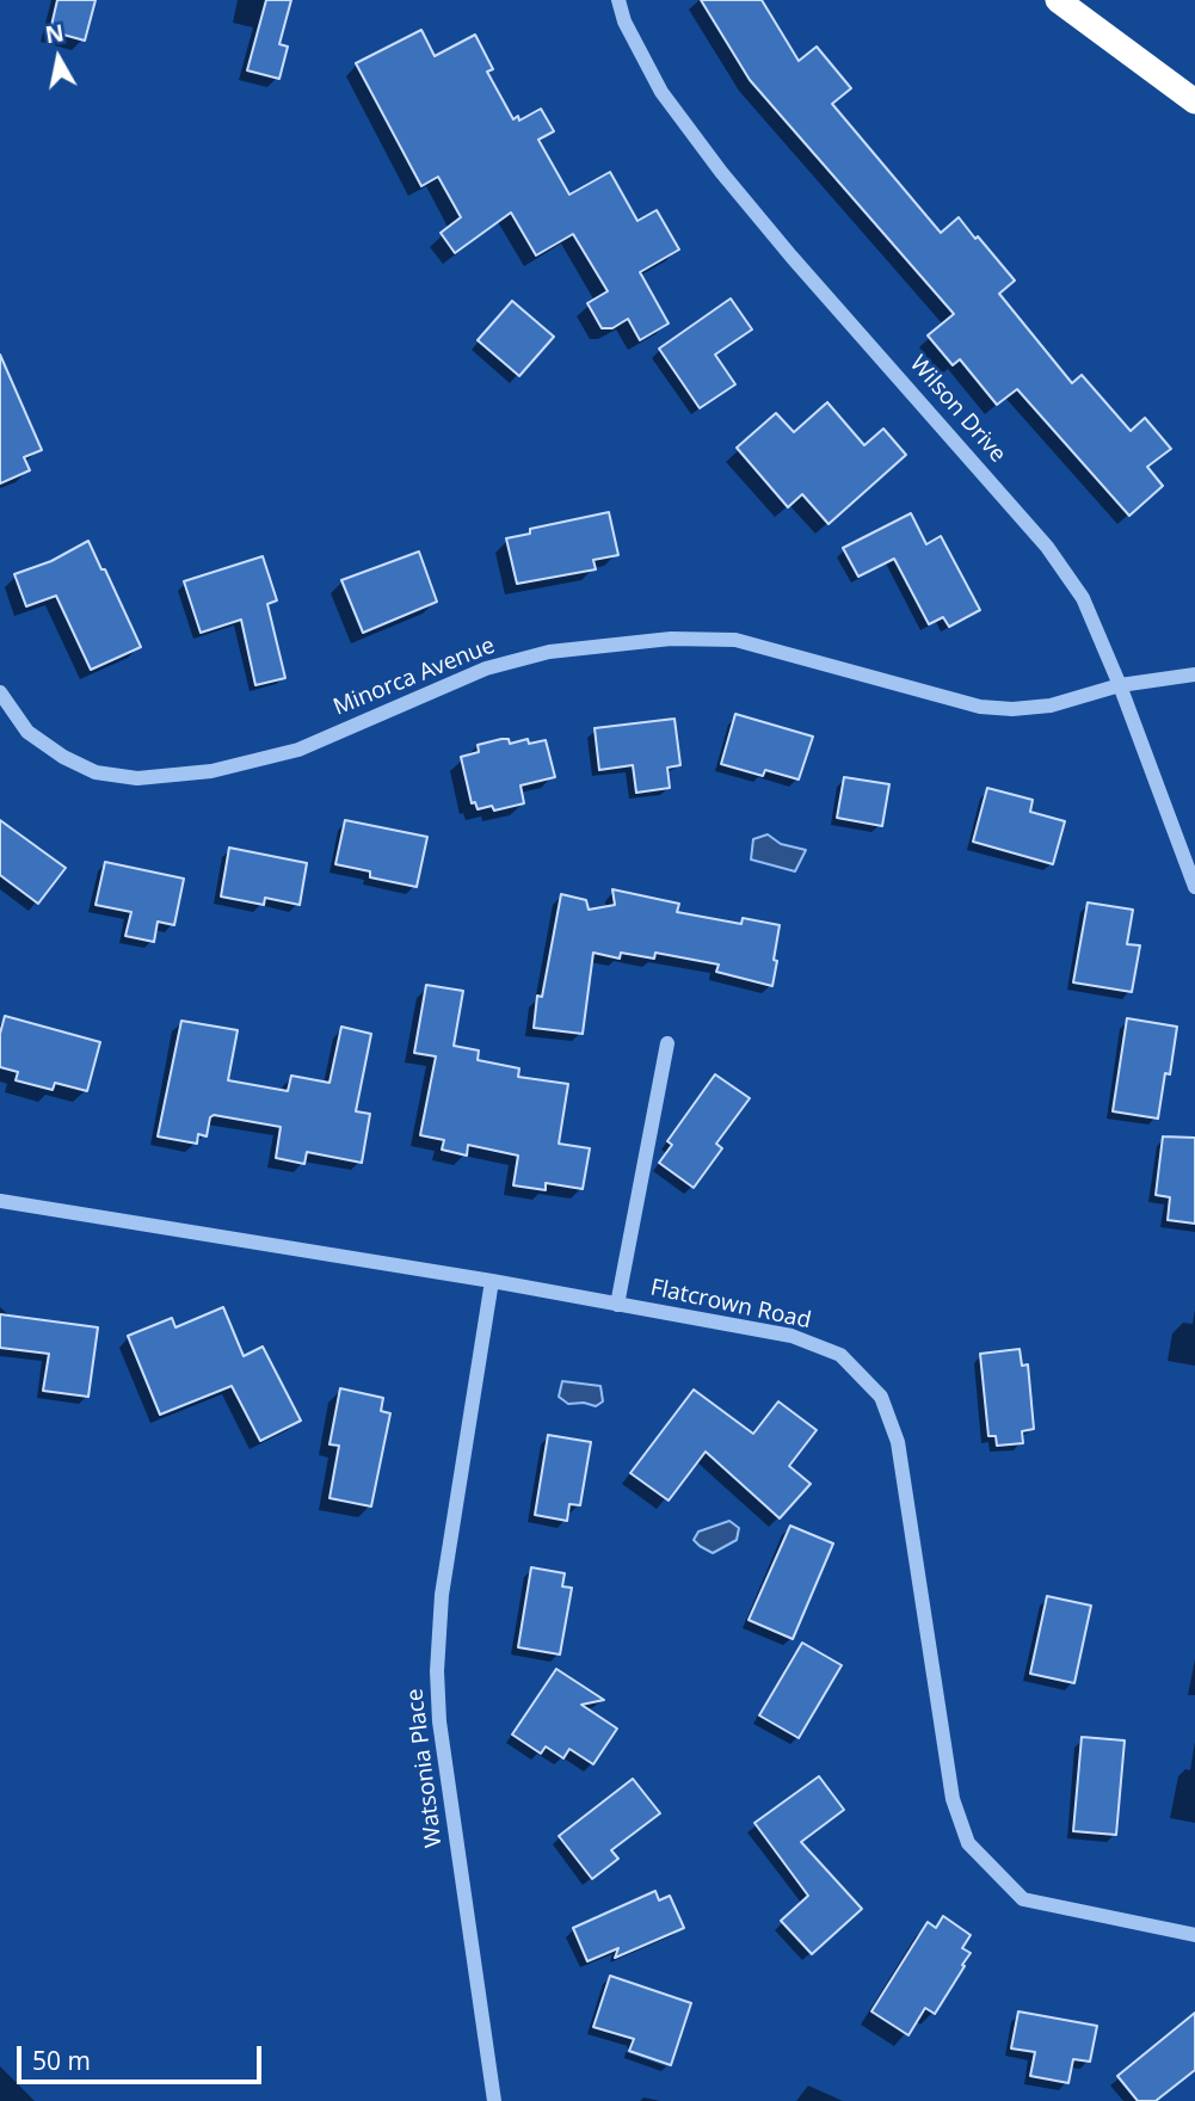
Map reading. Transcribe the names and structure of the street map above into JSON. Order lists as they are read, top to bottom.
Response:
{
  "streets": {
    "street": [
      "Wilson Drive",
      "Minorca Avenue",
      "Flatcrown Road",
      "Watsonia Place"
    ]
  },
  "crossings": [
    ["Wilson Drive", "Minorca Avenue"],
    ["Flatcrown Road", "Watsonia Place"]
  ],
  "scale_bar": "50 m",
  "north": "top"
}
